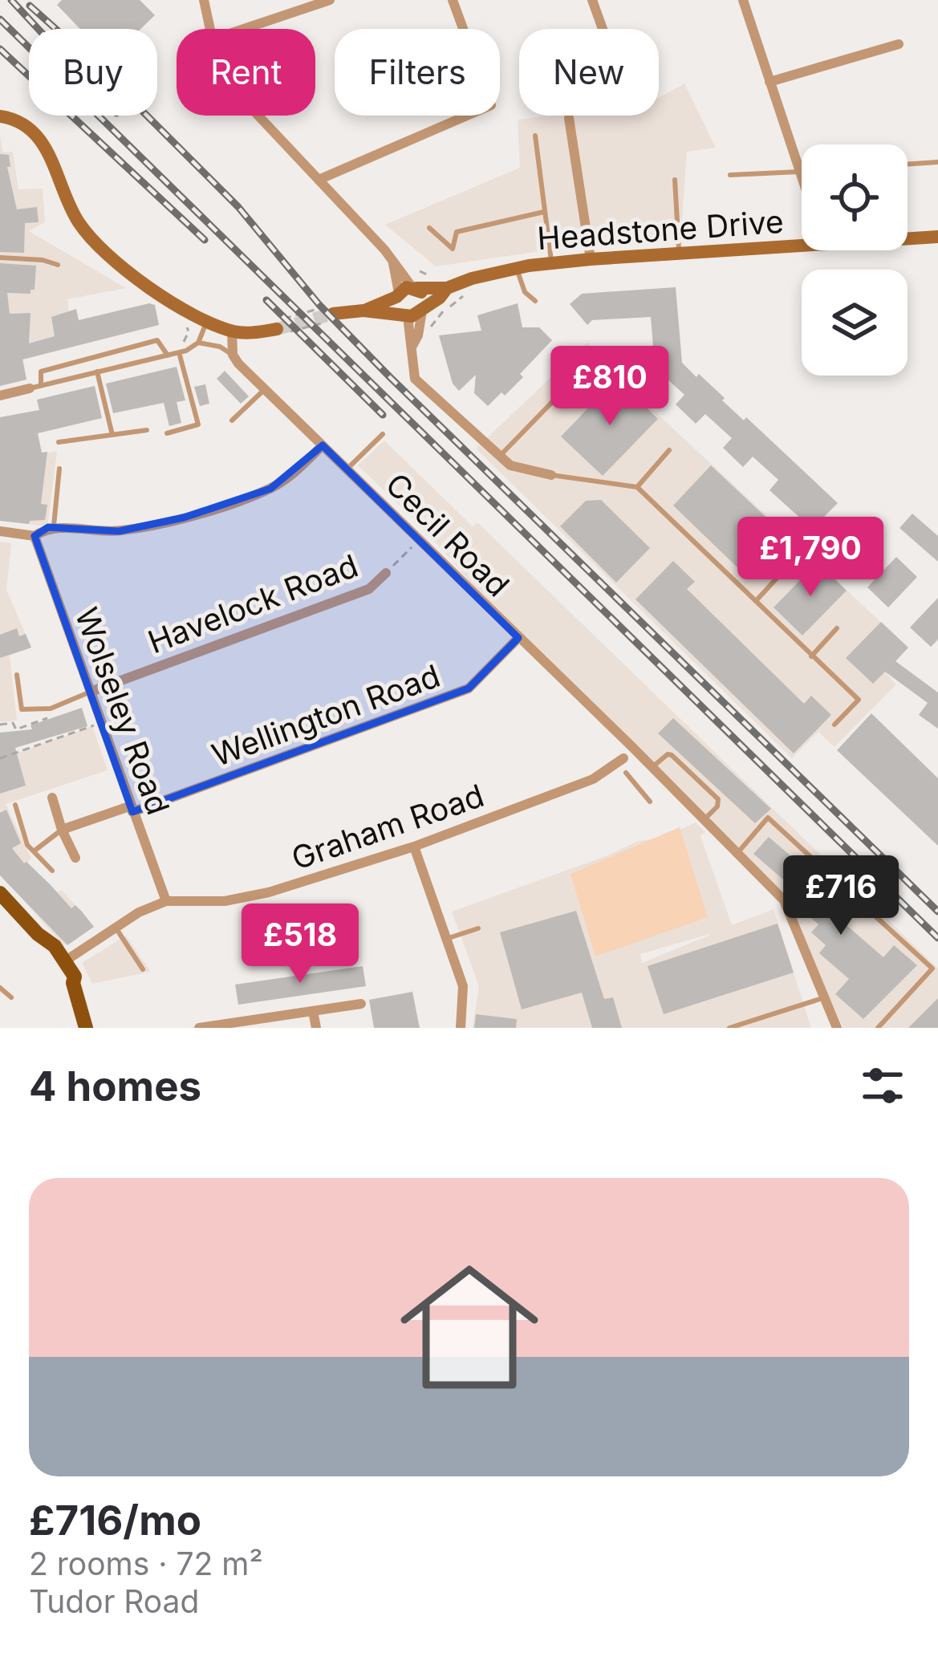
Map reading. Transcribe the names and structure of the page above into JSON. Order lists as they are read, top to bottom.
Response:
{
  "streets": {
    "street": [
      "Headstone Drive",
      "Cecil Road",
      "Havelock Road",
      "Wolseley Road",
      "Wellington Road",
      "Graham Road"
    ]
  },
  "crossings": [
    ["Cecil Road", "Havelock Road"],
    ["Cecil Road", "Wellington Road"],
    ["Havelock Road", "Wolseley Road"],
    ["Wolseley Road", "Wellington Road"],
    ["Wolseley Road", "Graham Road"]
  ],
  "page": {
    "chip": [
      "Buy",
      "Rent",
      "Filters",
      "New"
    ],
    "price": [
      "£810",
      "£1,790",
      "£716",
      "£518"
    ],
    "heading": "4 homes",
    "list": [
      {
        "name": "£716/mo",
        "note": "2 rooms · 72 m² · Tudor Road"
      }
    ]
  }
}
